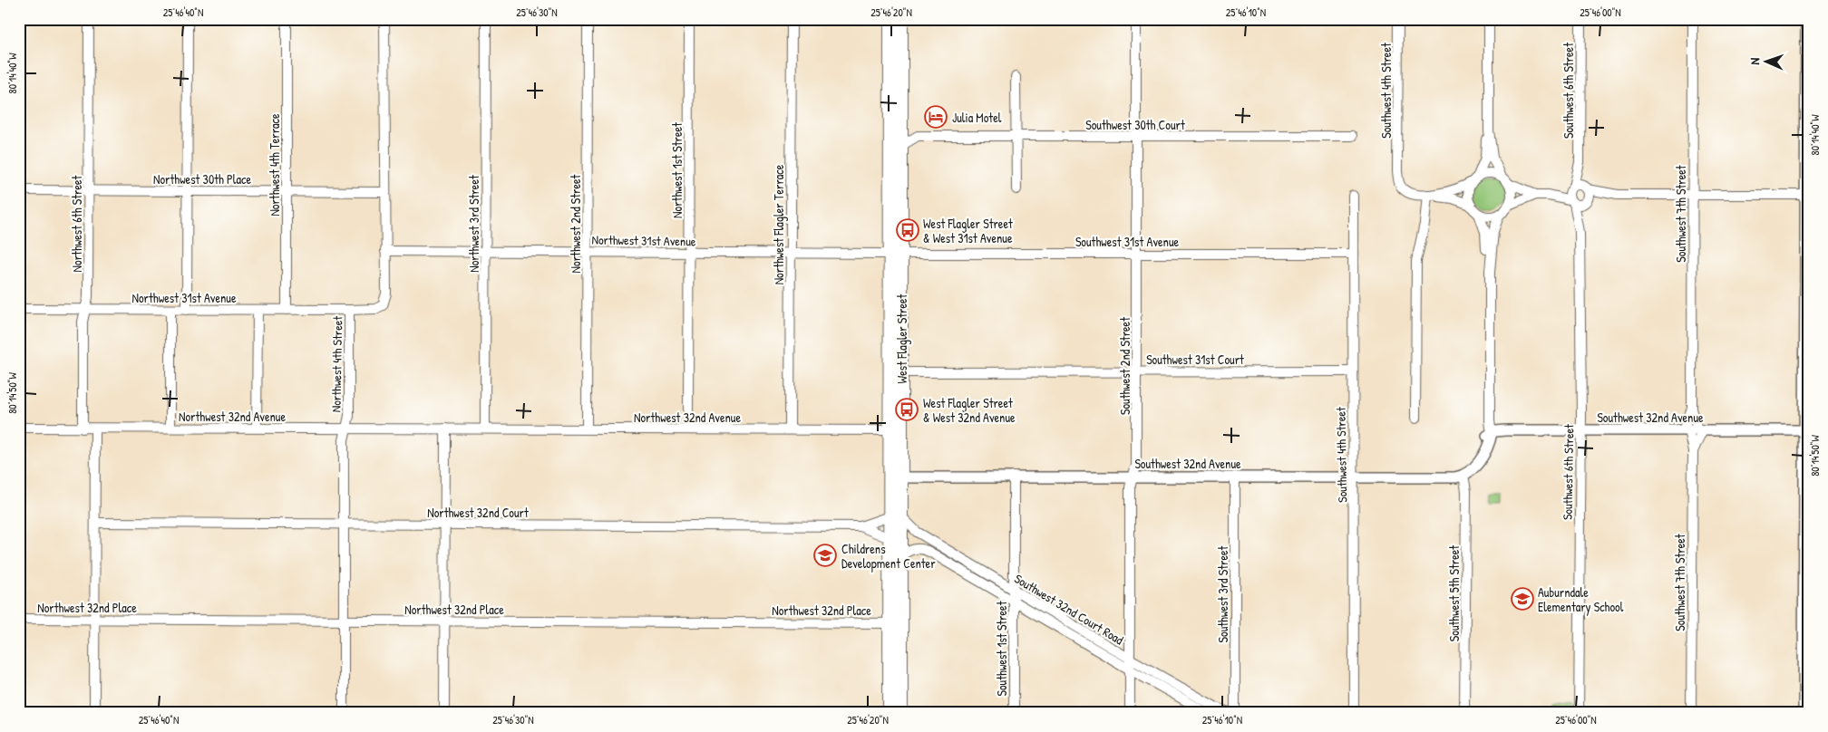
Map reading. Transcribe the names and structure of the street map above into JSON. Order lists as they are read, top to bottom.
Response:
{
  "streets": {
    "main road": ["West Flagler Street"],
    "street": [
      "Southwest 4th Street",
      "Southwest 6th Street",
      "Southwest 30th Court",
      "Northwest 4th Terrace",
      "Northwest 1st Street",
      "Northwest 30th Place",
      "Southwest 7th Street",
      "Northwest 6th Street",
      "Northwest 3rd Street",
      "Northwest 2nd Street",
      "Northwest Flagler Terrace",
      "Northwest 31st Avenue",
      "Southwest 31st Avenue",
      "Southwest 31st Court",
      "Northwest 4th Street",
      "Southwest 2nd Street",
      "Northwest 32nd Avenue",
      "Southwest 32nd Avenue",
      "Northwest 32nd Court",
      "Southwest 5th Street",
      "Southwest 3rd Street",
      "Northwest 32nd Place",
      "Southwest 32nd Court Road",
      "Southwest 1st Street"
    ]
  },
  "crossings": [
    ["Southwest 4th Street", "Southwest 31st Avenue"],
    ["Southwest 4th Street", "Southwest 31st Court"],
    ["Southwest 4th Street", "Southwest 32nd Avenue"],
    ["Southwest 6th Street", "Southwest 32nd Avenue"],
    ["Southwest 30th Court", "West Flagler Street"],
    ["Southwest 30th Court", "Southwest 2nd Street"],
    ["Northwest 4th Terrace", "Northwest 30th Place"],
    ["Northwest 4th Terrace", "Northwest 31st Avenue"],
    ["Northwest 1st Street", "Northwest 31st Avenue"],
    ["Northwest 1st Street", "Northwest 32nd Avenue"],
    ["Northwest 30th Place", "Northwest 6th Street"],
    ["Northwest 30th Place", "Northwest 4th Street"],
    ["Southwest 7th Street", "Southwest 32nd Avenue"],
    ["Northwest 6th Street", "Northwest 31st Avenue"],
    ["Northwest 6th Street", "Northwest 32nd Avenue"],
    ["Northwest 3rd Street", "Northwest 31st Avenue"],
    ["Northwest 3rd Street", "Northwest 32nd Avenue"],
    ["Northwest 2nd Street", "Northwest 31st Avenue"],
    ["Northwest 2nd Street", "Northwest 32nd Avenue"],
    ["Northwest Flagler Terrace", "Northwest 31st Avenue"],
    ["Northwest Flagler Terrace", "Northwest 32nd Avenue"],
    ["Northwest 31st Avenue", "Southwest 31st Avenue"],
    ["Northwest 31st Avenue", "West Flagler Street"],
    ["Northwest 31st Avenue", "Northwest 4th Street"],
    ["Southwest 31st Avenue", "West Flagler Street"],
    ["Southwest 31st Avenue", "Southwest 2nd Street"],
    ["West Flagler Street", "Southwest 31st Court"],
    ["West Flagler Street", "Northwest 32nd Avenue"],
    ["West Flagler Street", "Southwest 32nd Avenue"],
    ["West Flagler Street", "Northwest 32nd Court"],
    ["West Flagler Street", "Northwest 32nd Place"],
    ["West Flagler Street", "Southwest 32nd Court Road"],
    ["Southwest 31st Court", "Southwest 2nd Street"],
    ["Northwest 4th Street", "Northwest 32nd Avenue"],
    ["Northwest 4th Street", "Northwest 32nd Court"],
    ["Northwest 4th Street", "Northwest 32nd Place"],
    ["Southwest 2nd Street", "Southwest 32nd Avenue"],
    ["Southwest 2nd Street", "Southwest 32nd Court Road"],
    ["Southwest 32nd Avenue", "Southwest 5th Street"],
    ["Southwest 32nd Avenue", "Southwest 3rd Street"],
    ["Southwest 32nd Avenue", "Southwest 1st Street"],
    ["Northwest 32nd Court", "Southwest 32nd Court Road"],
    ["Southwest 32nd Court Road", "Southwest 1st Street"]
  ],
  "places": {
    "hotel": ["Julia Motel"],
    "bus stop": ["West Flagler Street & West 31st Avenue", "West Flagler Street & West 32nd Avenue"],
    "school or university": ["Childrens Development Center", "Auburndale Elementary School"]
  },
  "north": "left",
  "coordinates": [
    "25°46'40\"N",
    "25°46'30\"N",
    "25°46'20\"N",
    "25°46'10\"N",
    "25°46'00\"N",
    "80°14'40\"W",
    "80°14'50\"W"
  ]
}
